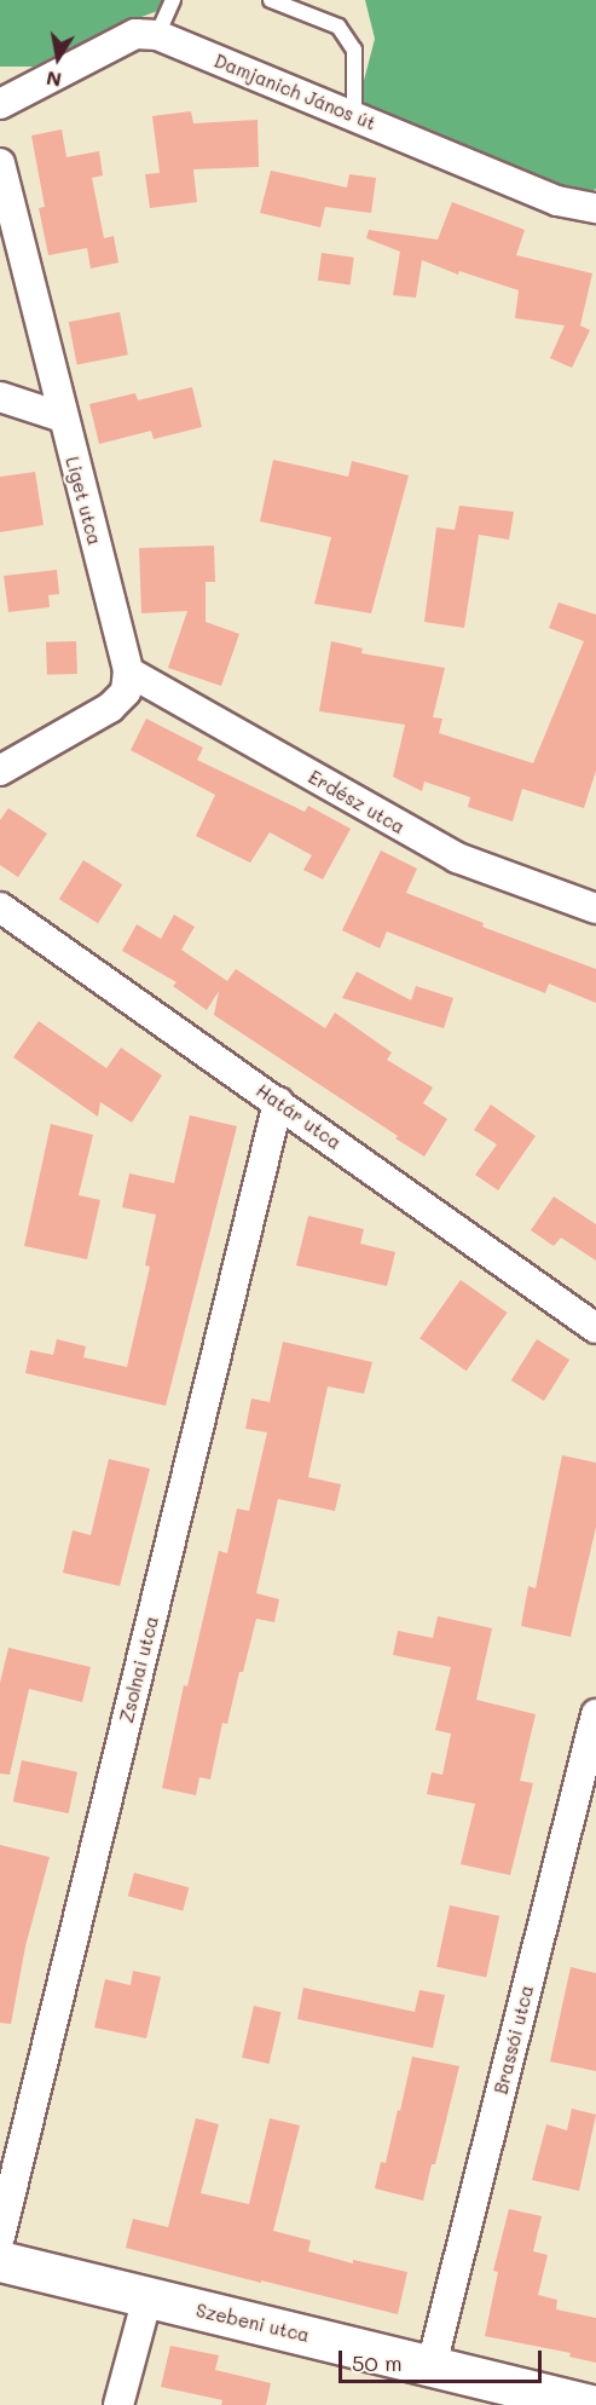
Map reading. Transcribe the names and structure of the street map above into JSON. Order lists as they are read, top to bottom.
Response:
{
  "streets": {
    "street": [
      "Damjanich János út",
      "Liget utca",
      "Erdész utca",
      "Határ utca",
      "Zsolnai utca",
      "Brassói utca",
      "Szebeni utca"
    ]
  },
  "crossings": [
    ["Liget utca", "Erdész utca"],
    ["Határ utca", "Zsolnai utca"],
    ["Brassói utca", "Szebeni utca"]
  ],
  "scale_bar": "50 m",
  "north": "bottom"
}
